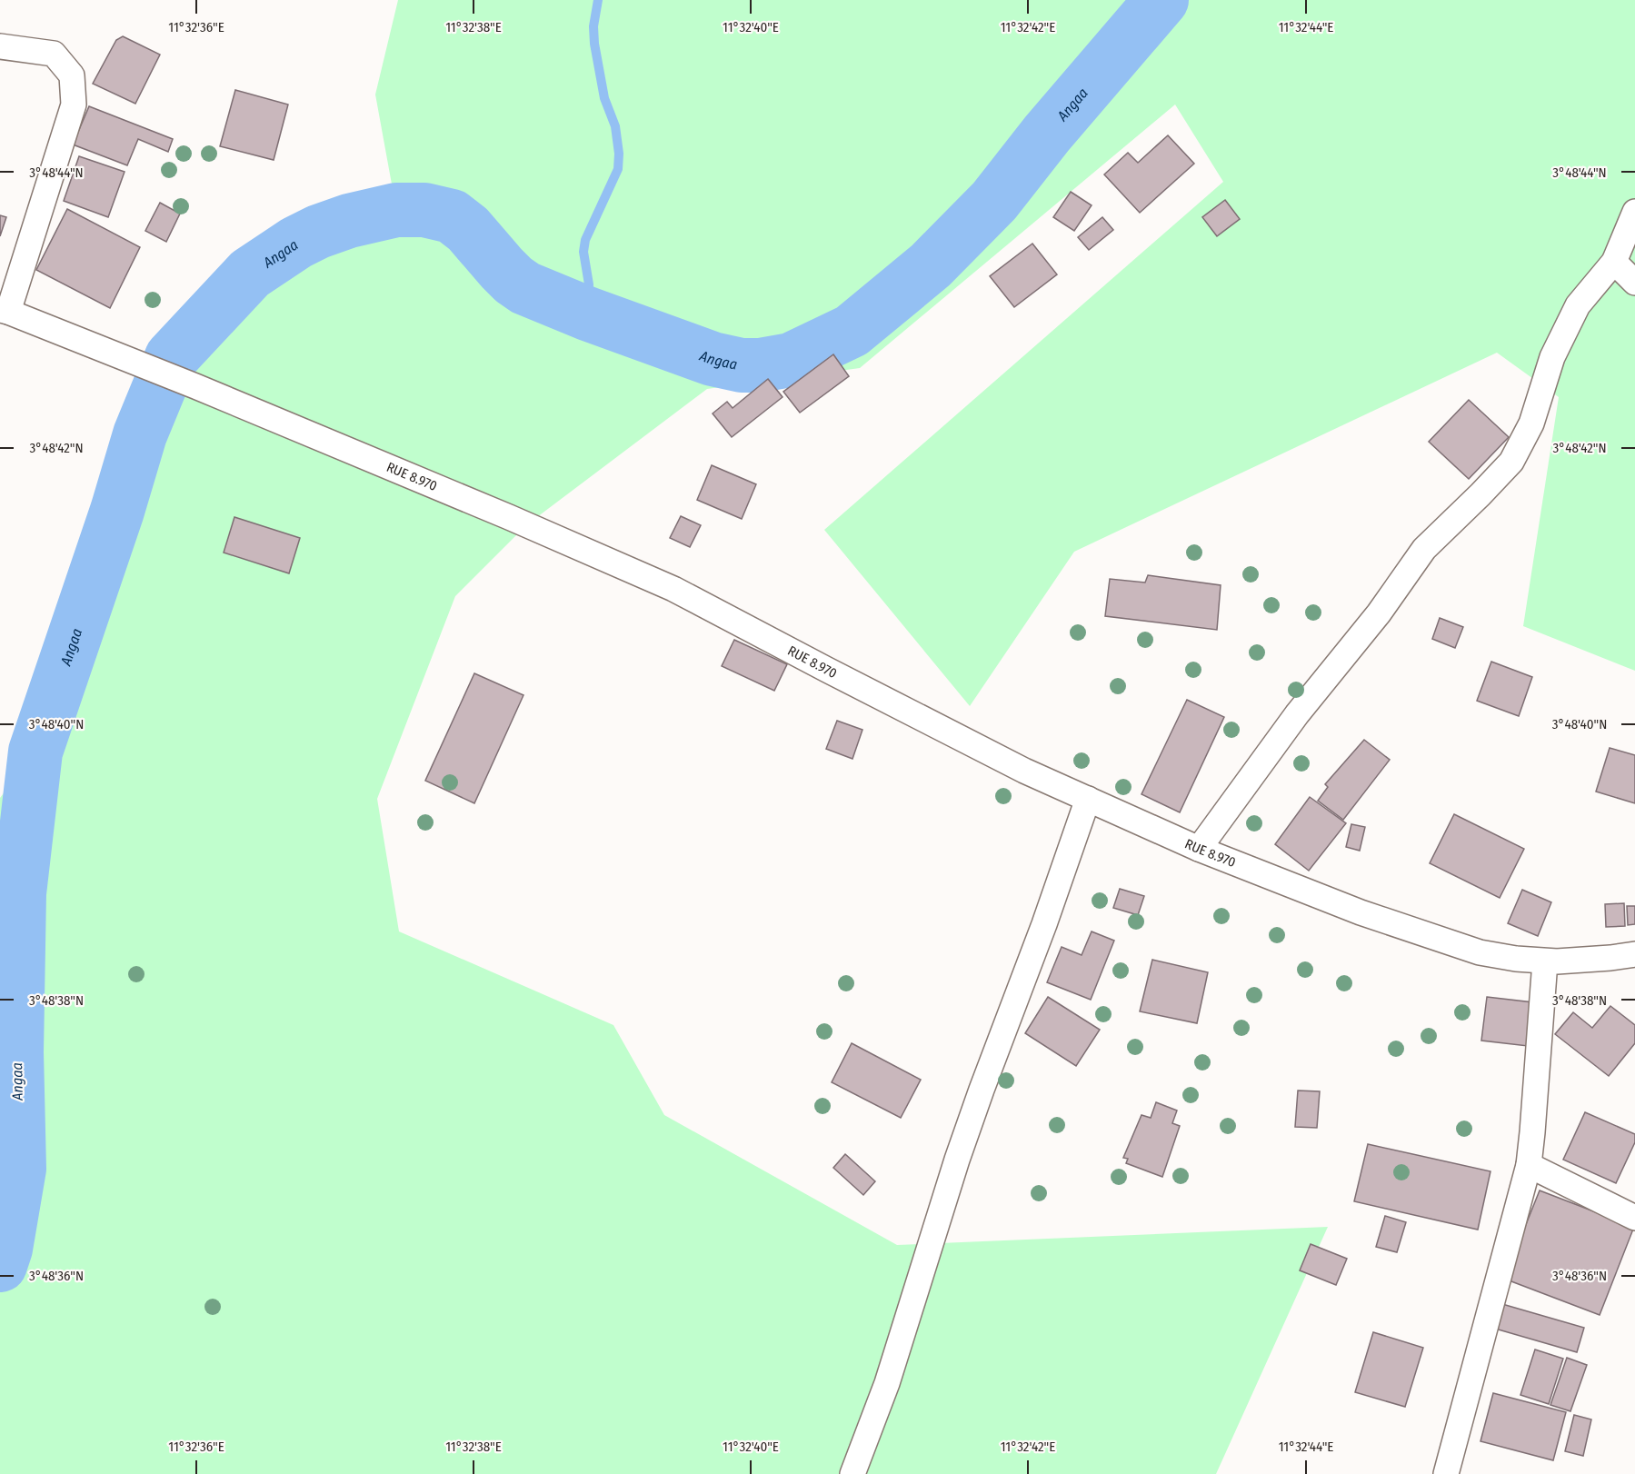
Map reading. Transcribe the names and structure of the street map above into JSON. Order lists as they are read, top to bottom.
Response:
{
  "streets": {
    "street": ["RUE 8.970"]
  },
  "water": ["Angaa"],
  "coordinates": [
    "11°32'36\"E",
    "11°32'38\"E",
    "11°32'40\"E",
    "11°32'42\"E",
    "11°32'44\"E",
    "3°48'44\"N",
    "3°48'42\"N",
    "3°48'40\"N",
    "3°48'38\"N",
    "3°48'36\"N"
  ]
}
